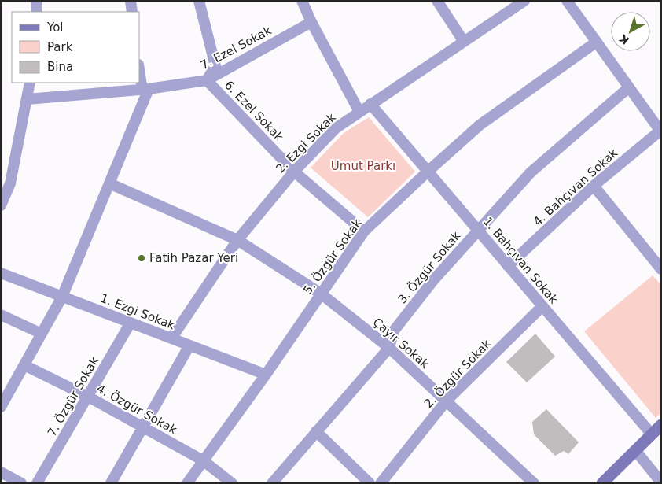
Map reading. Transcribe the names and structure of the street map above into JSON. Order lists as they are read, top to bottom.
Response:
{
  "streets": {
    "street": [
      "7. Ezel Sokak",
      "6. Ezel Sokak",
      "2. Ezgi Sokak",
      "4. Bahçıvan Sokak",
      "5. Özgür Sokak",
      "1. Bahçıvan Sokak",
      "3. Özgür Sokak",
      "1. Ezgi Sokak",
      "Çayır Sokak",
      "2. Özgür Sokak",
      "7. Özgür Sokak",
      "4. Özgür Sokak"
    ]
  },
  "crossings": [
    ["7. Ezel Sokak", "6. Ezel Sokak"],
    ["6. Ezel Sokak", "2. Ezgi Sokak"],
    ["6. Ezel Sokak", "5. Özgür Sokak"],
    ["2. Ezgi Sokak", "1. Bahçıvan Sokak"],
    ["2. Ezgi Sokak", "1. Ezgi Sokak"],
    ["2. Ezgi Sokak", "Çayır Sokak"],
    ["4. Bahçıvan Sokak", "1. Bahçıvan Sokak"],
    ["5. Özgür Sokak", "1. Bahçıvan Sokak"],
    ["5. Özgür Sokak", "1. Ezgi Sokak"],
    ["5. Özgür Sokak", "Çayır Sokak"],
    ["5. Özgür Sokak", "4. Özgür Sokak"],
    ["1. Bahçıvan Sokak", "3. Özgür Sokak"],
    ["1. Bahçıvan Sokak", "2. Özgür Sokak"],
    ["3. Özgür Sokak", "Çayır Sokak"],
    ["1. Ezgi Sokak", "7. Özgür Sokak"],
    ["Çayır Sokak", "2. Özgür Sokak"],
    ["7. Özgür Sokak", "4. Özgür Sokak"]
  ],
  "parks": ["Umut Parkı"],
  "places": ["Fatih Pazar Yeri"],
  "legend": ["Yol", "Park", "Bina"],
  "north": "bottom left"
}
